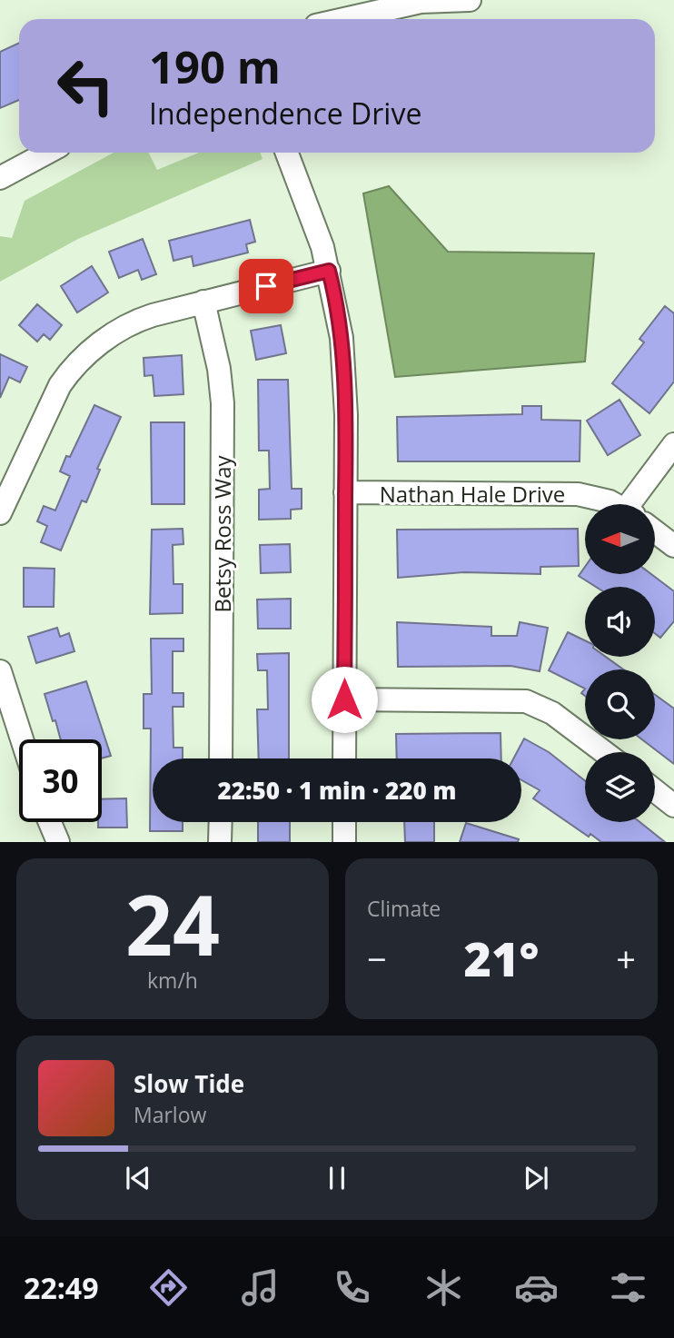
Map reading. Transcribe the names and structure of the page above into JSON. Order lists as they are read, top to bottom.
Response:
{
  "streets": {
    "street": ["Nathan Hale Drive", "Betsy Ross Way"]
  },
  "north": "left",
  "page": {
    "turn": ["190 m", "Independence Drive"],
    "limit": "30",
    "trip": "22:50 · 1 min · 220 m",
    "tile": [
      ["24", "km/h"],
      "Climate"
    ],
    "heat": ["−", "21°", "+"],
    "song": ["Slow Tide", "Marlow"],
    "tabs": "22:49"
  }
}
